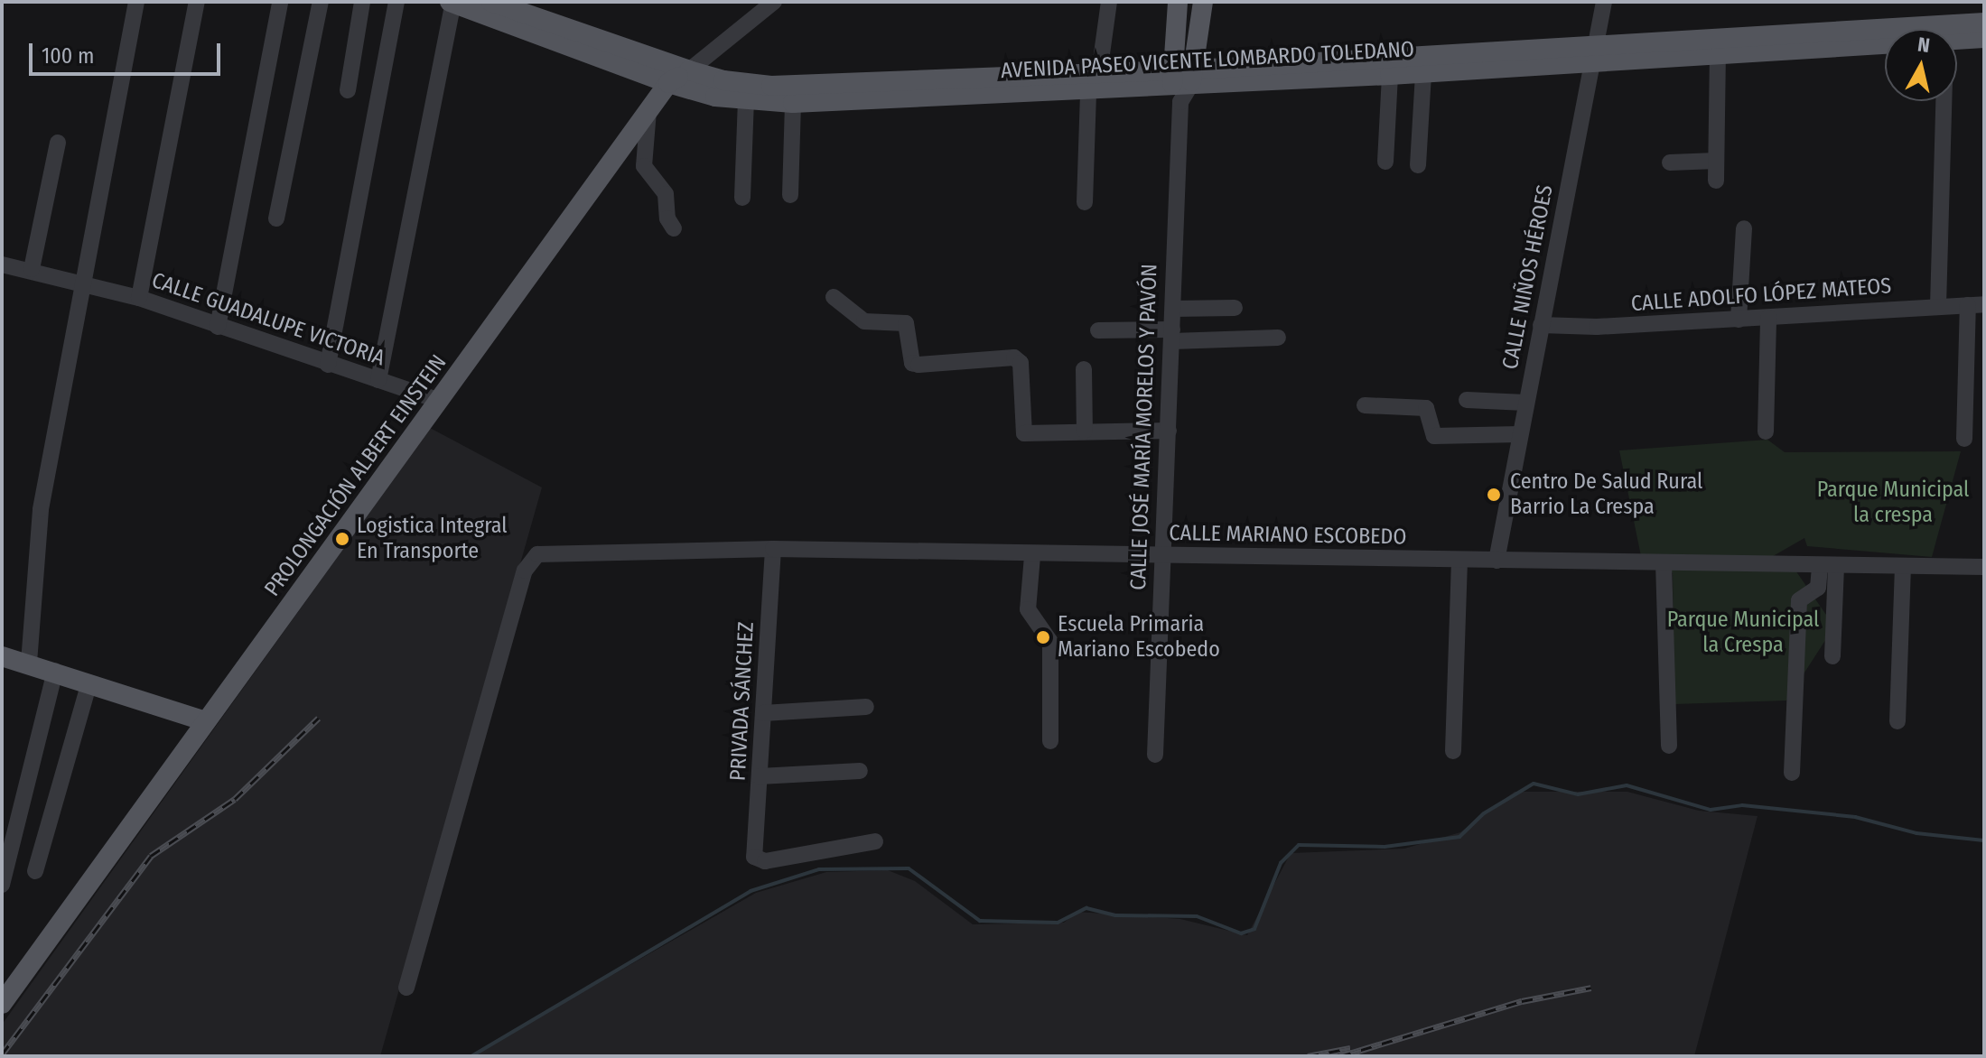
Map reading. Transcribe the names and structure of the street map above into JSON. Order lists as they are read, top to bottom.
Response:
{
  "streets": {
    "main road": ["AVENIDA PASEO VICENTE LOMBARDO TOLEDANO", "CALLE JOSÉ MARÍA MORELOS Y PAVÓN", "PROLONGACIÓN ALBERT EINSTEIN"],
    "street": [
      "CALLE NIÑOS HÉROES",
      "CALLE ADOLFO LÓPEZ MATEOS",
      "CALLE GUADALUPE VICTORIA",
      "CALLE MARIANO ESCOBEDO",
      "PRIVADA SÁNCHEZ"
    ]
  },
  "crossings": [
    ["AVENIDA PASEO VICENTE LOMBARDO TOLEDANO", "CALLE NIÑOS HÉROES"],
    ["AVENIDA PASEO VICENTE LOMBARDO TOLEDANO", "CALLE JOSÉ MARÍA MORELOS Y PAVÓN"],
    ["AVENIDA PASEO VICENTE LOMBARDO TOLEDANO", "PROLONGACIÓN ALBERT EINSTEIN"],
    ["CALLE NIÑOS HÉROES", "CALLE ADOLFO LÓPEZ MATEOS"],
    ["CALLE NIÑOS HÉROES", "CALLE MARIANO ESCOBEDO"],
    ["CALLE GUADALUPE VICTORIA", "PROLONGACIÓN ALBERT EINSTEIN"],
    ["CALLE JOSÉ MARÍA MORELOS Y PAVÓN", "CALLE MARIANO ESCOBEDO"],
    ["CALLE MARIANO ESCOBEDO", "PRIVADA SÁNCHEZ"]
  ],
  "parks": ["Parque Municipal la crespa", "Parque Municipal la Crespa"],
  "places": ["Centro De Salud Rural Barrio La Crespa", "Logistica Integral En Transporte", "Escuela Primaria Mariano Escobedo"],
  "scale_bar": "100 m",
  "north": "top"
}
